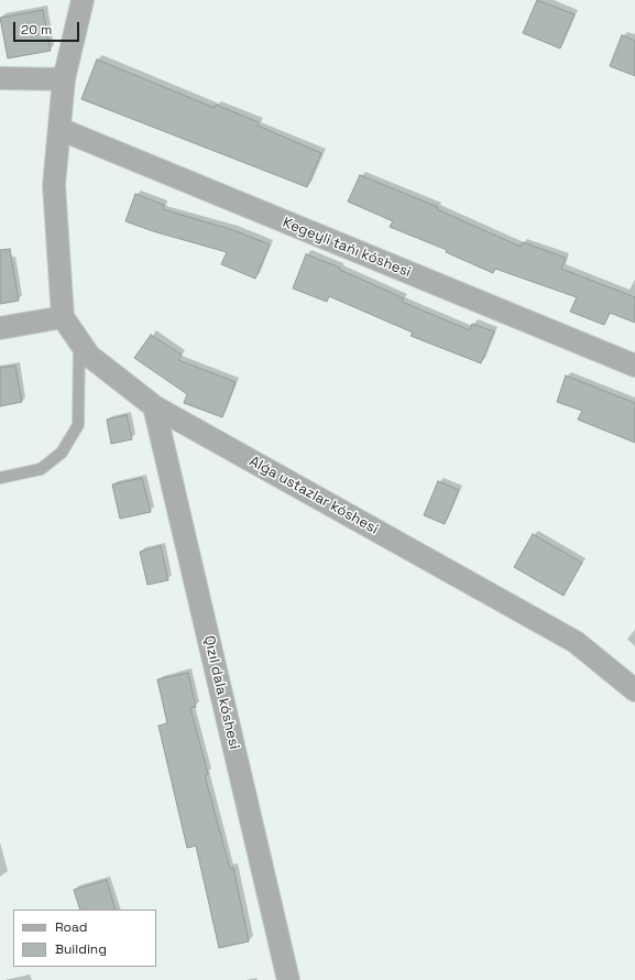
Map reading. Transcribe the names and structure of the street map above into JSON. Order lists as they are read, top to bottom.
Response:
{
  "streets": {
    "street": ["Kegeyli tańı kóshesi", "Alǵa ustazlar kóshesi", "Qızıl dala kóshesi"]
  },
  "crossings": [
    ["Alǵa ustazlar kóshesi", "Qızıl dala kóshesi"]
  ],
  "legend": ["Road", "Building"],
  "scale_bar": "20 m"
}
